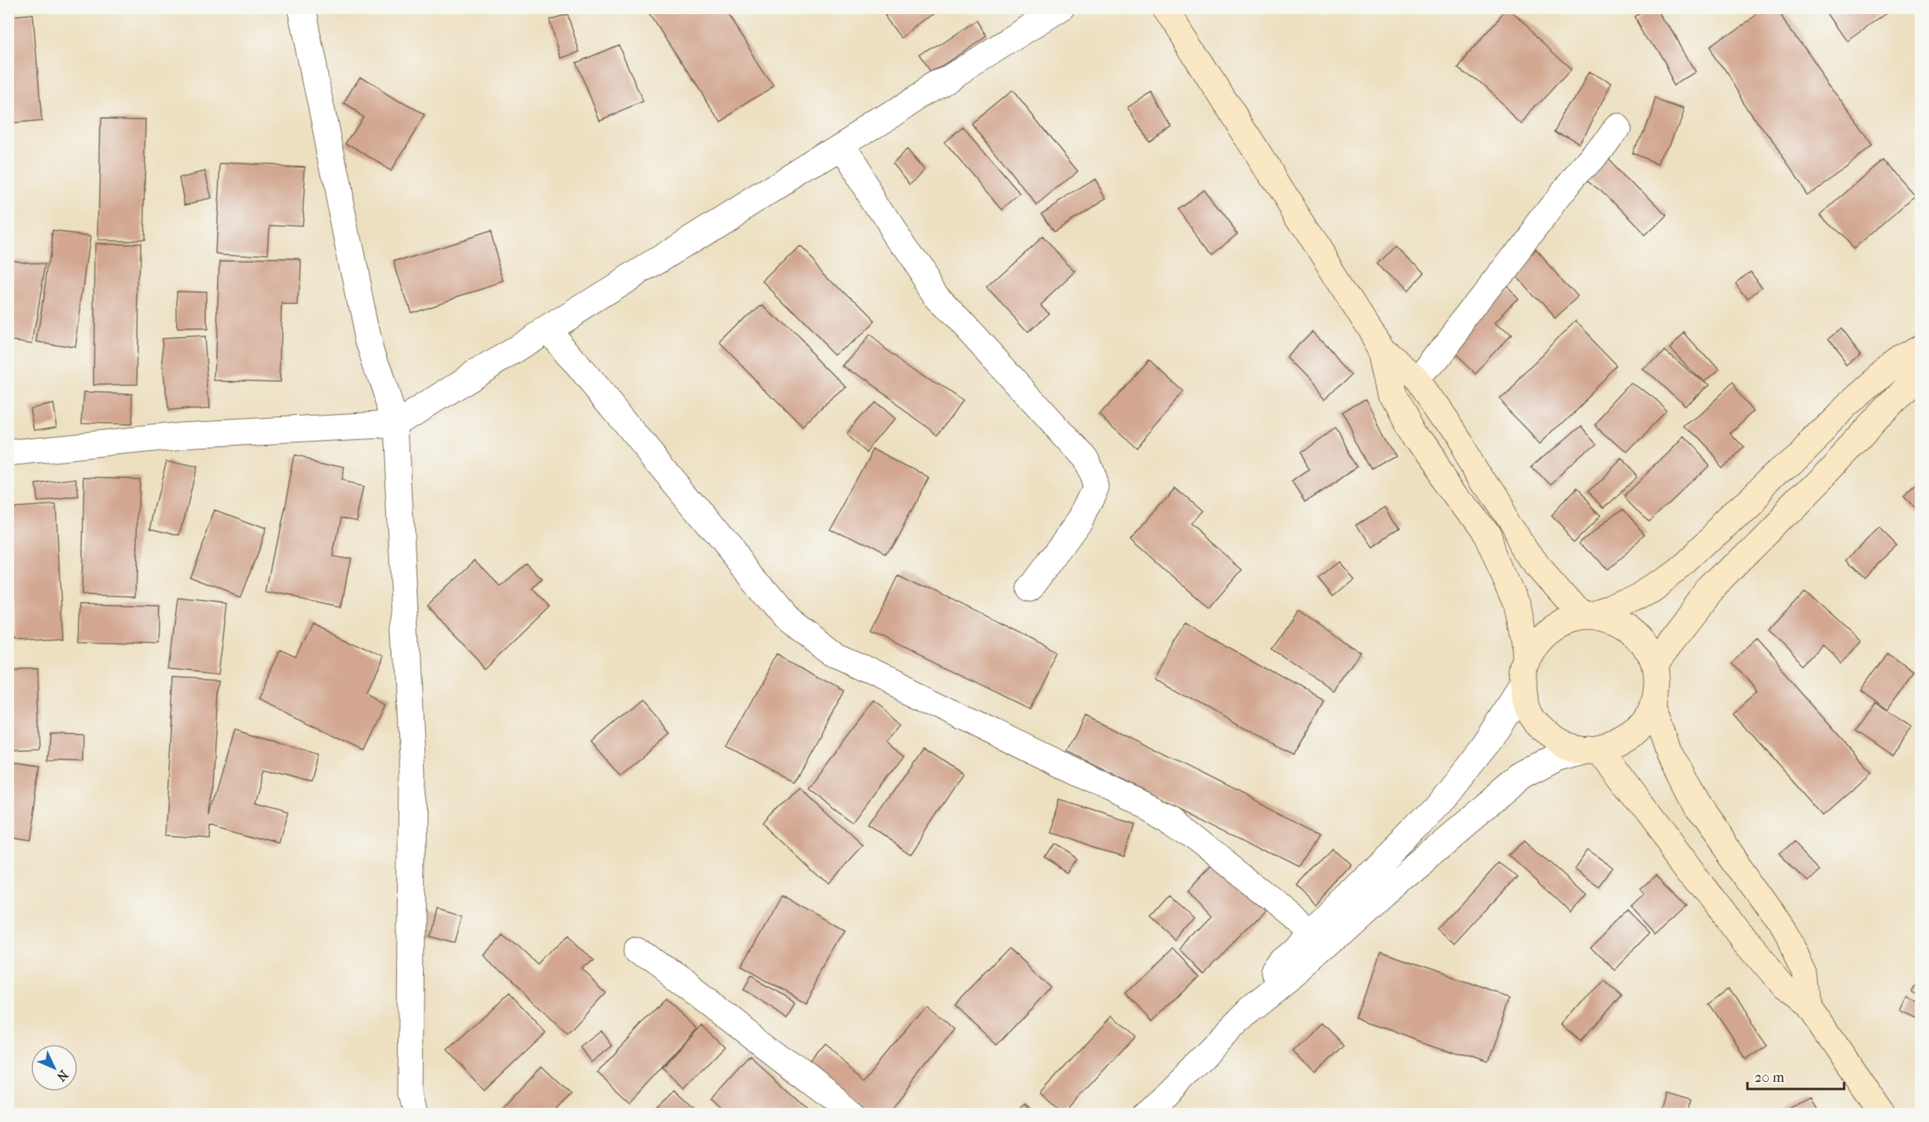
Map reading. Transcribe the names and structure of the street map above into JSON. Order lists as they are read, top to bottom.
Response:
{
  "scale_bar": "20 m",
  "north": "bottom right"
}
